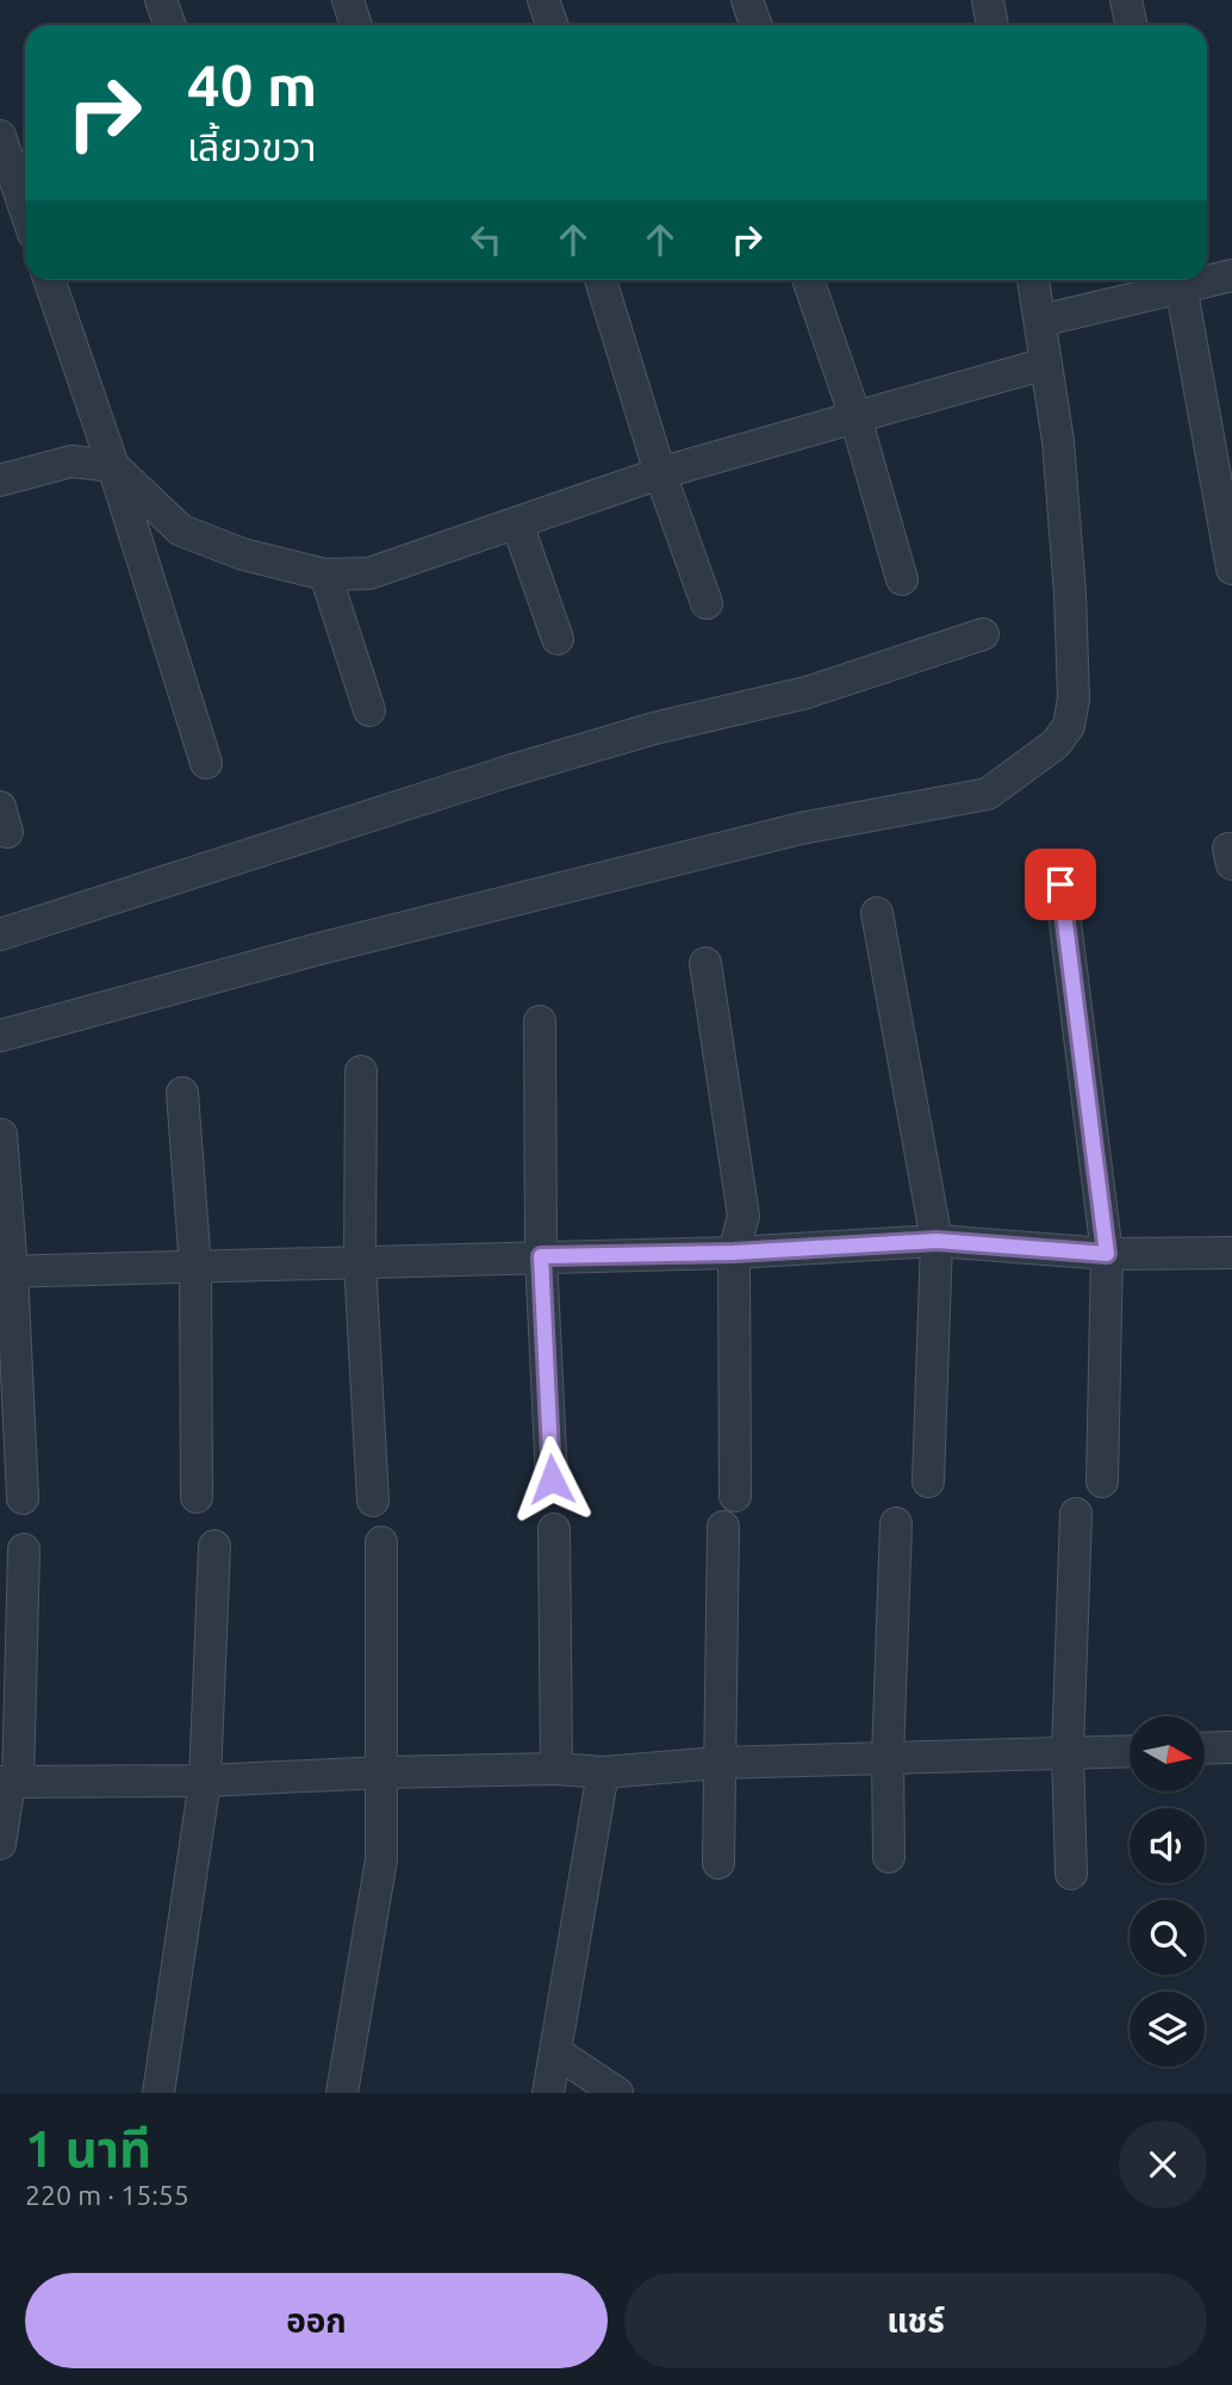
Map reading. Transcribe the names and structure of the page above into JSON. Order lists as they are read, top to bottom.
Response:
{
  "north": "right",
  "page": {
    "turn": ["40 m", "เลี้ยวขวา"],
    "heading": ["1 นาที", "220 m · 15:55"],
    "buttons": ["ออก", "แชร์"]
  }
}
